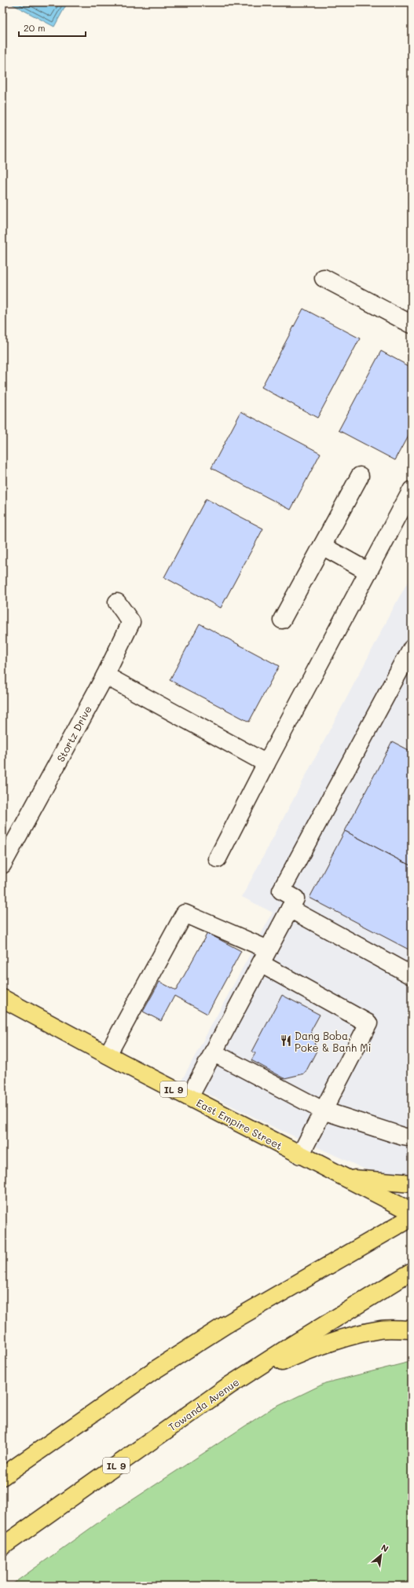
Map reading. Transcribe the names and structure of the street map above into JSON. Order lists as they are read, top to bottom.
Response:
{
  "streets": {
    "main road": ["IL 9", "East Empire Street", "Towanda Avenue"],
    "street": ["Stortz Drive"]
  },
  "crossings": [
    ["IL 9", "Towanda Avenue"]
  ],
  "places": {
    "restaurant": ["Dang Boba, Poke & Banh Mi"]
  },
  "scale_bar": "20 m",
  "north": "top right"
}
